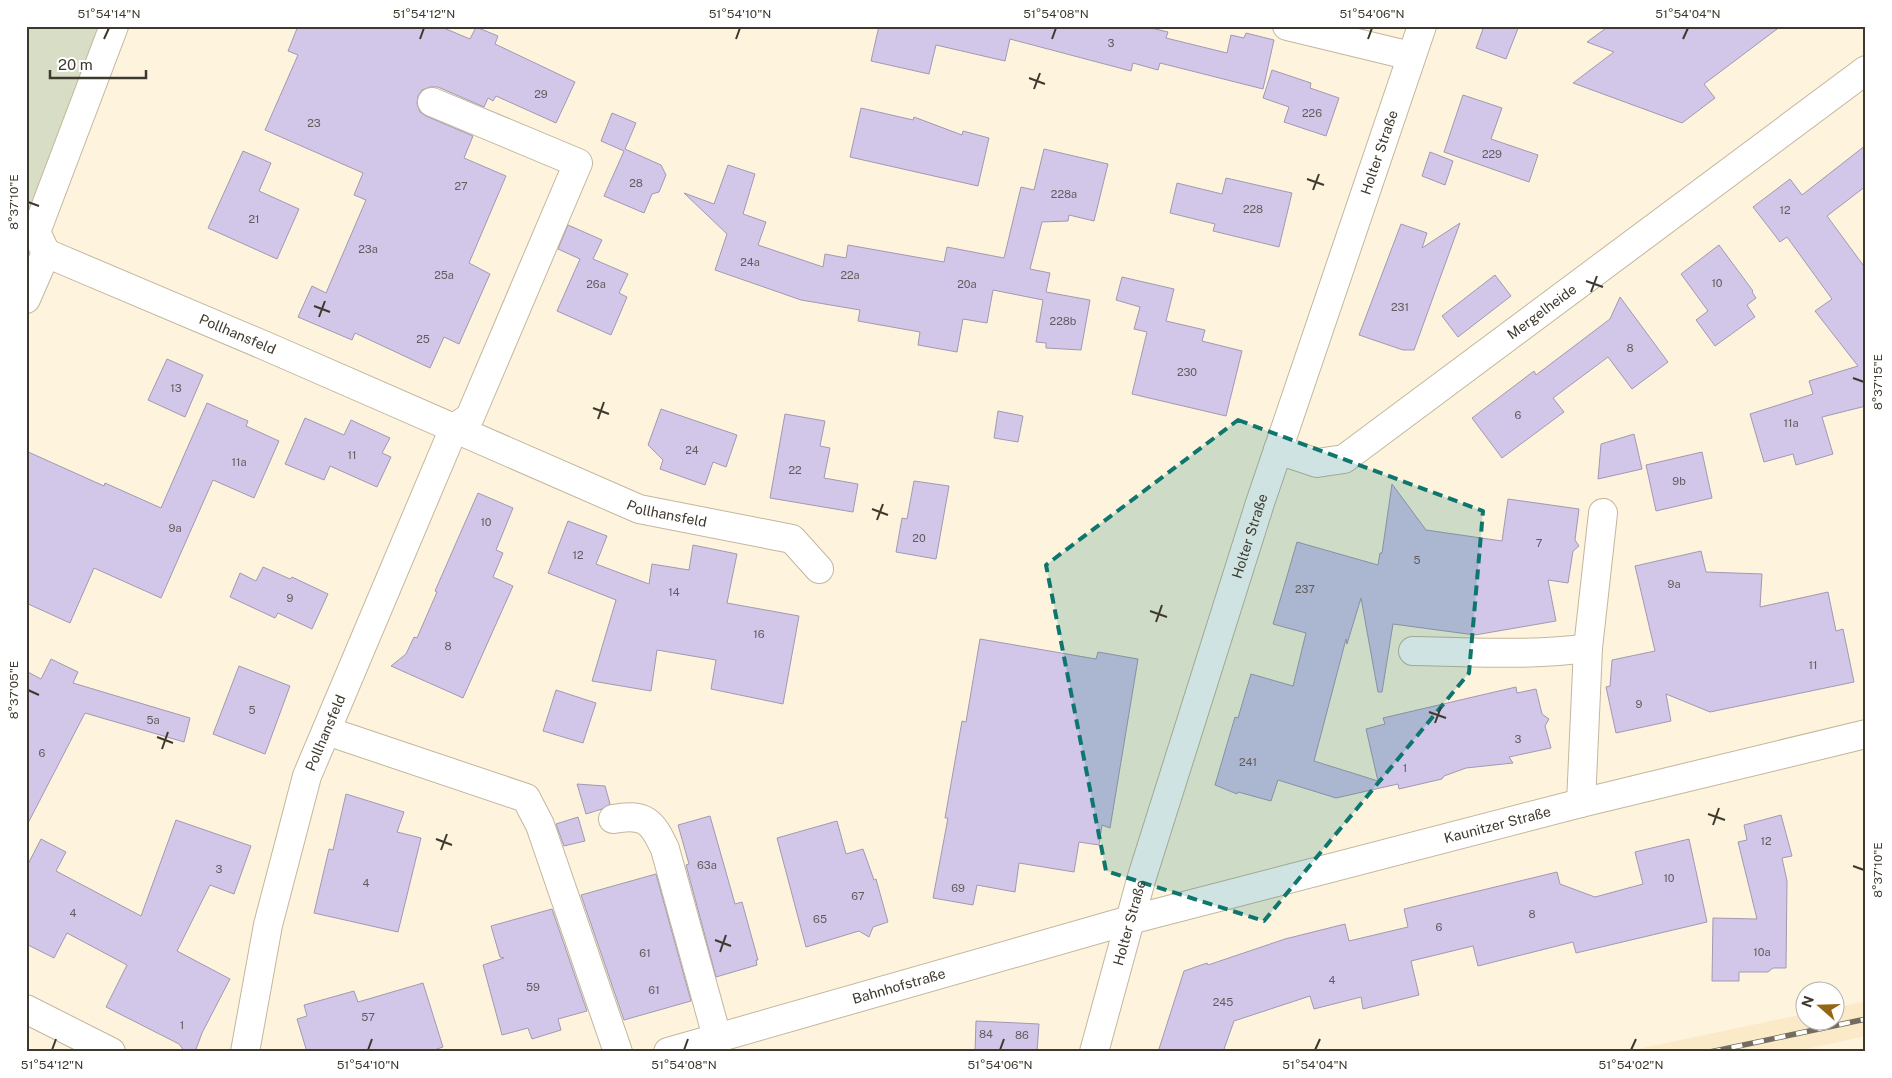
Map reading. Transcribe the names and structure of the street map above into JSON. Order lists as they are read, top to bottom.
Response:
{
  "streets": {
    "street": [
      "Holter Straße",
      "Mergelheide",
      "Pollhansfeld",
      "Kaunitzer Straße",
      "Bahnhofstraße"
    ]
  },
  "crossings": [
    ["Holter Straße", "Mergelheide"],
    ["Holter Straße", "Kaunitzer Straße"],
    ["Holter Straße", "Bahnhofstraße"],
    ["Kaunitzer Straße", "Bahnhofstraße"]
  ],
  "house_numbers": [
    "3",
    "29",
    "226",
    "23",
    "229",
    "28",
    "27",
    "228a",
    "228",
    "12",
    "21",
    "23a",
    "24a",
    "25a",
    "22a",
    "10",
    "26a",
    "20a",
    "231",
    "228b",
    "25",
    "8",
    "230",
    "13",
    "6",
    "11a",
    "24",
    "11",
    "11a",
    "22",
    "9b",
    "10",
    "9a",
    "20",
    "7",
    "12",
    "5",
    "9a",
    "237",
    "14",
    "9",
    "16",
    "8",
    "11",
    "9",
    "5",
    "5a",
    "3",
    "6",
    "241",
    "1",
    "12",
    "63a",
    "3",
    "10",
    "4",
    "69",
    "67",
    "4",
    "8",
    "65",
    "6",
    "10a",
    "61",
    "4",
    "59",
    "61",
    "245",
    "57",
    "1",
    "84",
    "86"
  ],
  "scale_bar": "20 m",
  "north": "left",
  "coordinates": [
    "51°54'14\"N",
    "51°54'12\"N",
    "51°54'10\"N",
    "51°54'08\"N",
    "51°54'06\"N",
    "51°54'04\"N",
    "8°37'10\"E",
    "8°37'15\"E",
    "8°37'05\"E",
    "51°54'02\"N"
  ]
}
